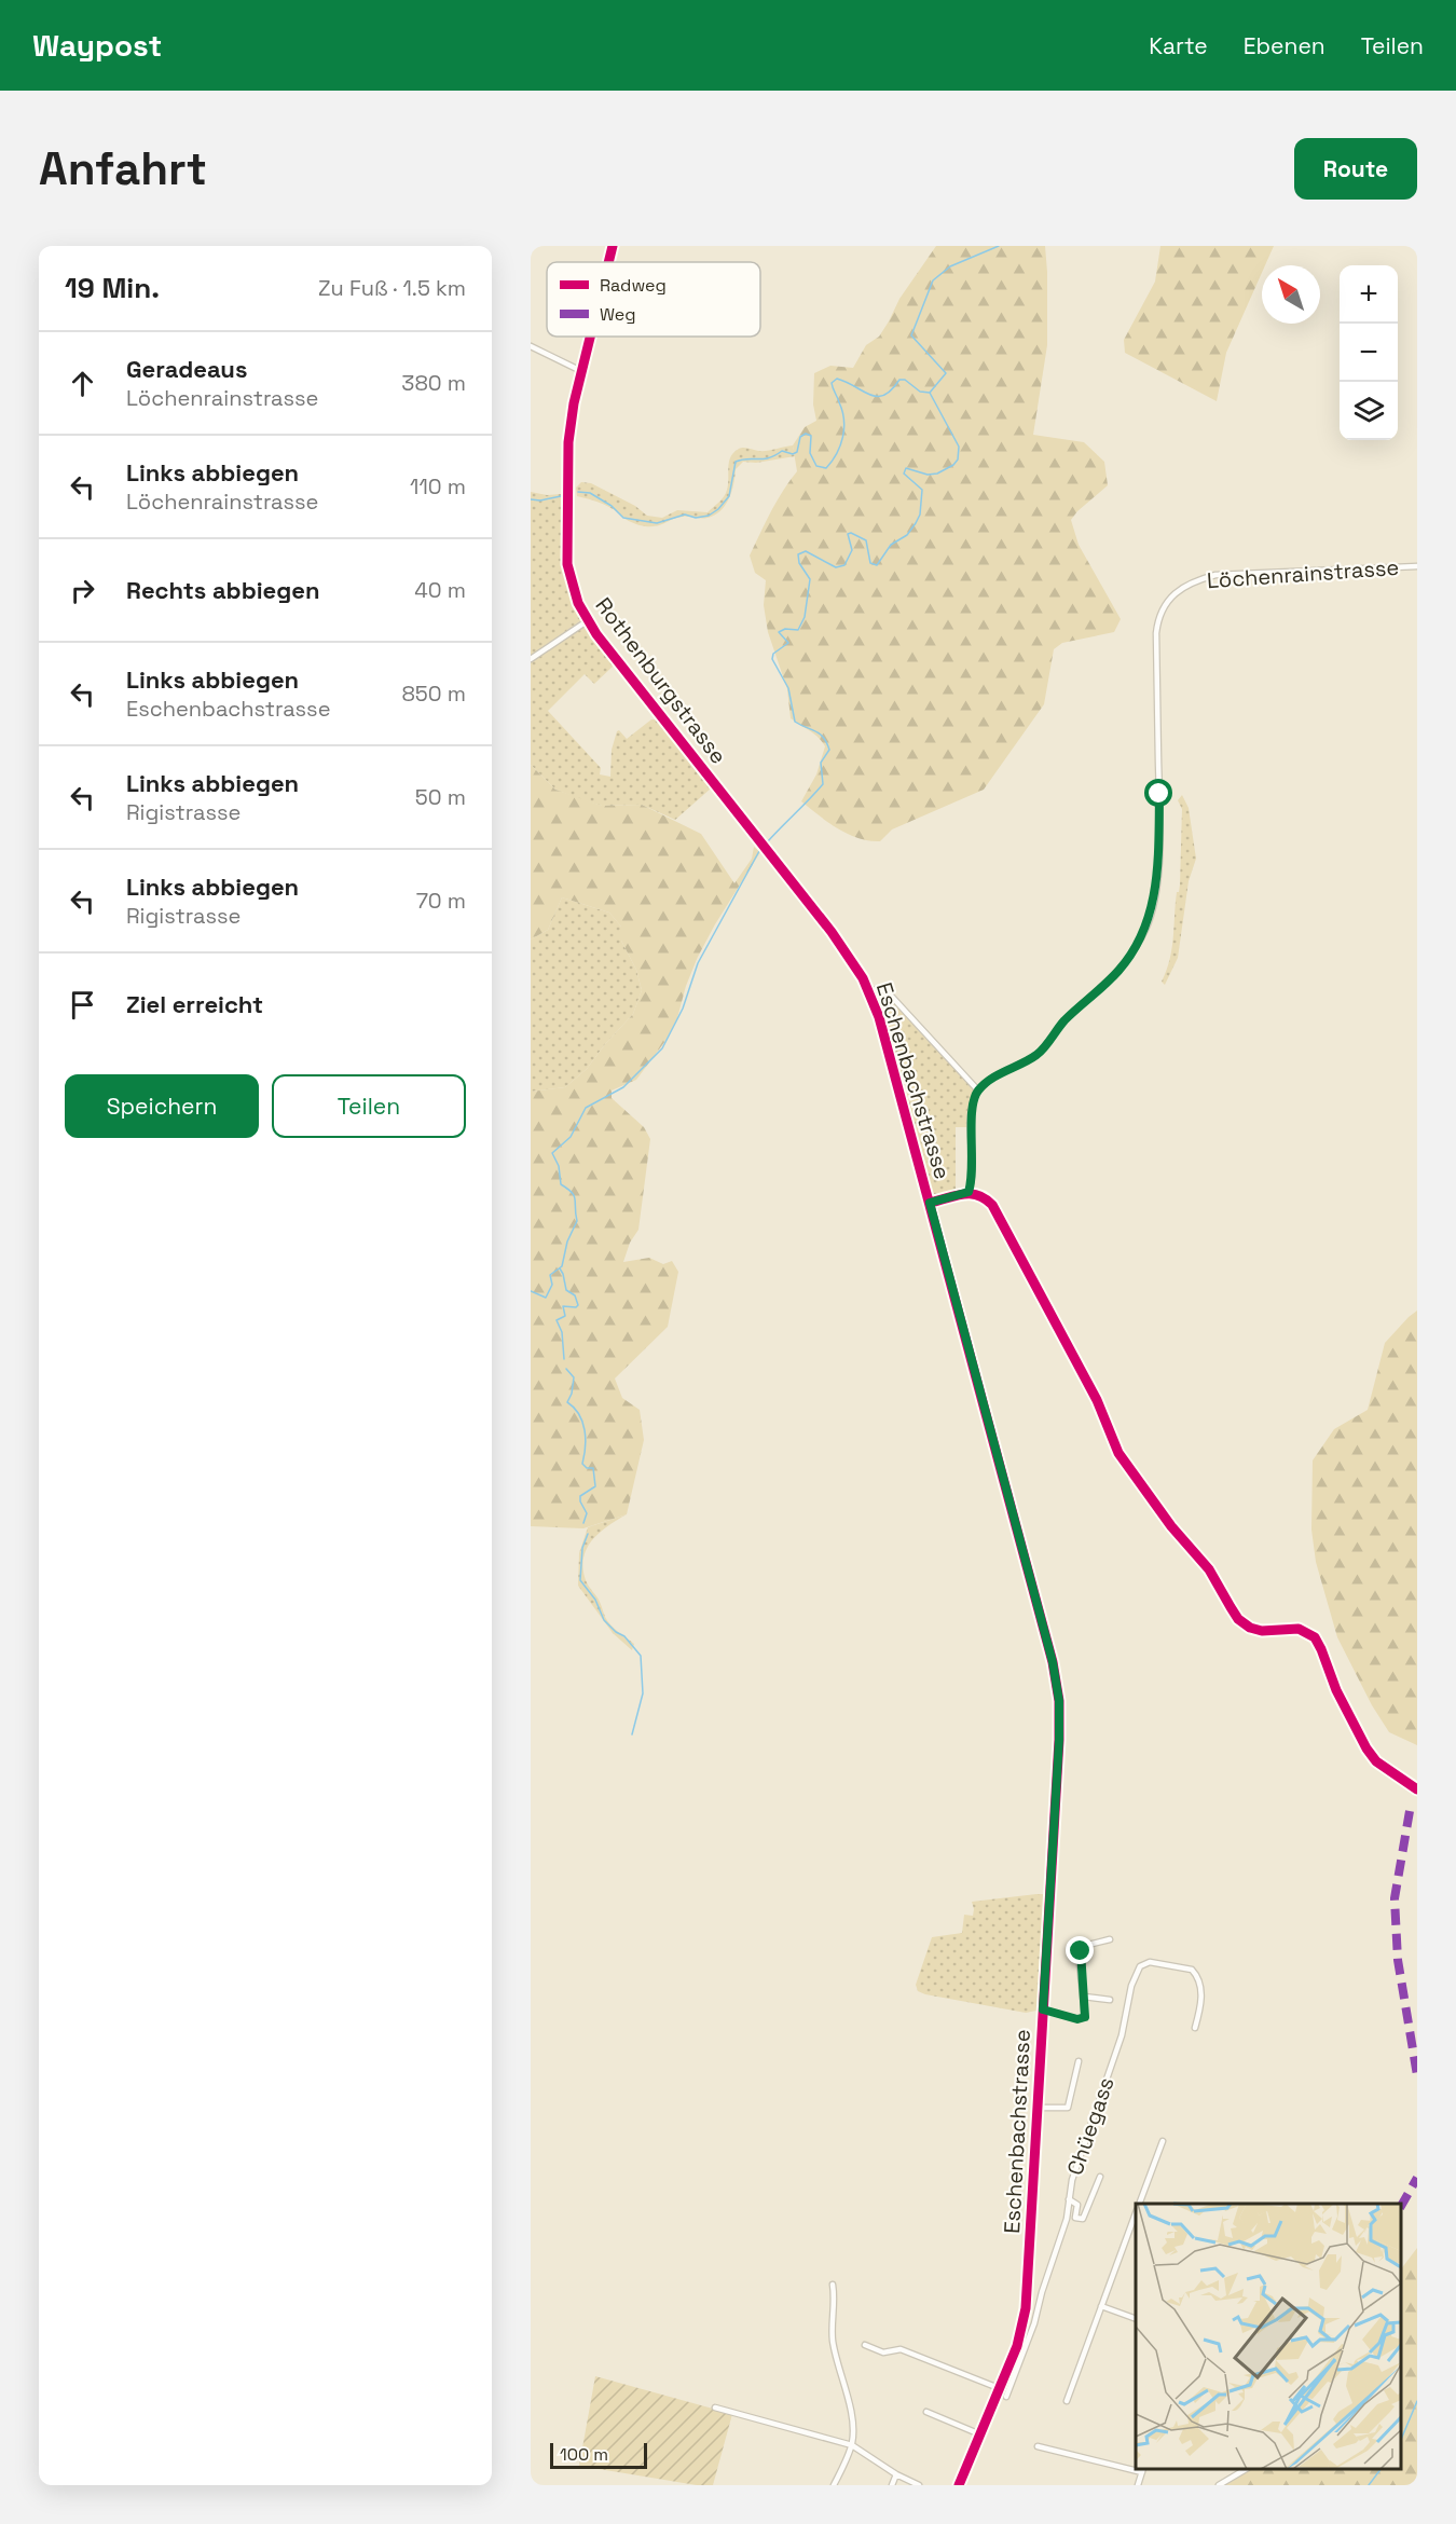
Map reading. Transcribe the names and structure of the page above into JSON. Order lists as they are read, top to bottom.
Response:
{
  "streets": {
    "street": [
      "Löchenrainstrasse",
      "Rothenburgstrasse",
      "Eschenbachstrasse",
      "Chüegass"
    ]
  },
  "crossings": [
    ["Rothenburgstrasse", "Eschenbachstrasse"]
  ],
  "legend": ["Radweg", "Weg"],
  "scale_bar": "100 m",
  "north": "top left",
  "page": {
    "header": "Waypost",
    "nav": ["Karte", "Ebenen", "Teilen"],
    "buttons": [
      "Route",
      ["Speichern", "Teilen"]
    ],
    "title": "Anfahrt",
    "heading": ["19 Min.", "Zu Fuß · 1.5 km"],
    "map_buttons": ["+", "−"],
    "list": [
      ["Geradeaus", "Löchenrainstrasse", "380 m"],
      ["Links abbiegen", "Löchenrainstrasse", "110 m"],
      ["Rechts abbiegen", "40 m"],
      ["Links abbiegen", "Eschenbachstrasse", "850 m"],
      ["Links abbiegen", "Rigistrasse", "50 m"],
      ["Links abbiegen", "Rigistrasse", "70 m"],
      "Ziel erreicht"
    ],
    "scale": "100 m"
  }
}
